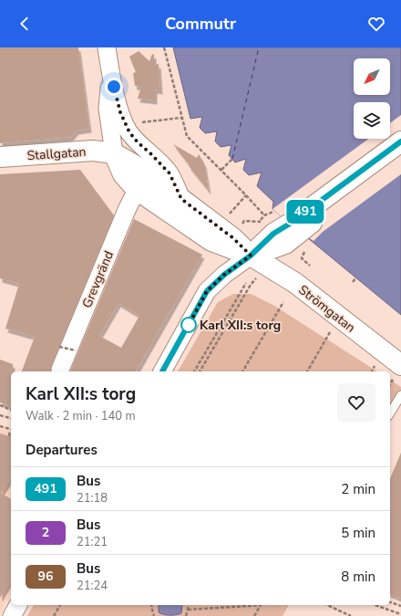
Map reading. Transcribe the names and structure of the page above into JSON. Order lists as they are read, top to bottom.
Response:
{
  "streets": {
    "street": ["Stallgatan", "Grevgränd", "Strömgatan"]
  },
  "places": ["Karl XII:s torg"],
  "lines": ["bus line 491"],
  "north": "bottom left",
  "page": {
    "header": "Commutr",
    "on_map": "491",
    "heading": [
      ["Karl XII:s torg", "Walk · 2 min · 140 m"],
      "Departures"
    ],
    "list": [
      {
        "mark": "491",
        "name": "Bus",
        "note": "21:18",
        "value": "2 min"
      },
      {
        "mark": "2",
        "name": "Bus",
        "note": "21:21",
        "value": "5 min"
      },
      {
        "mark": "96",
        "name": "Bus",
        "note": "21:24",
        "value": "8 min"
      }
    ]
  }
}
